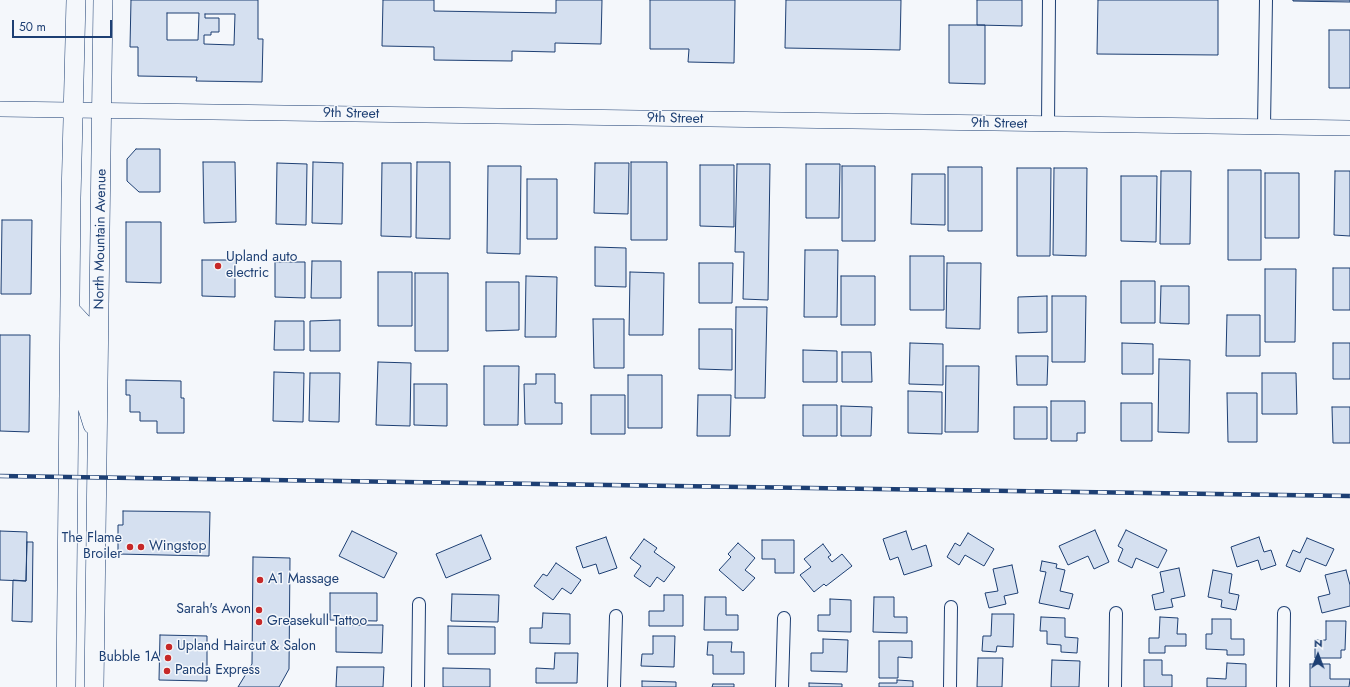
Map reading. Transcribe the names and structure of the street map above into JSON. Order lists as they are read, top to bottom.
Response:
{
  "streets": {
    "main road": ["North Mountain Avenue"],
    "street": ["9th Street"]
  },
  "crossings": [
    ["9th Street", "North Mountain Avenue"]
  ],
  "places": [
    "Upland auto electric",
    "The Flame Broiler",
    "Wingstop",
    "A1 Massage",
    "Sarah's Avon",
    "Greasekull Tattoo",
    "Upland Haircut & Salon",
    "Bubble 1A",
    "Panda Express"
  ],
  "scale_bar": "50 m",
  "north": "top"
}
